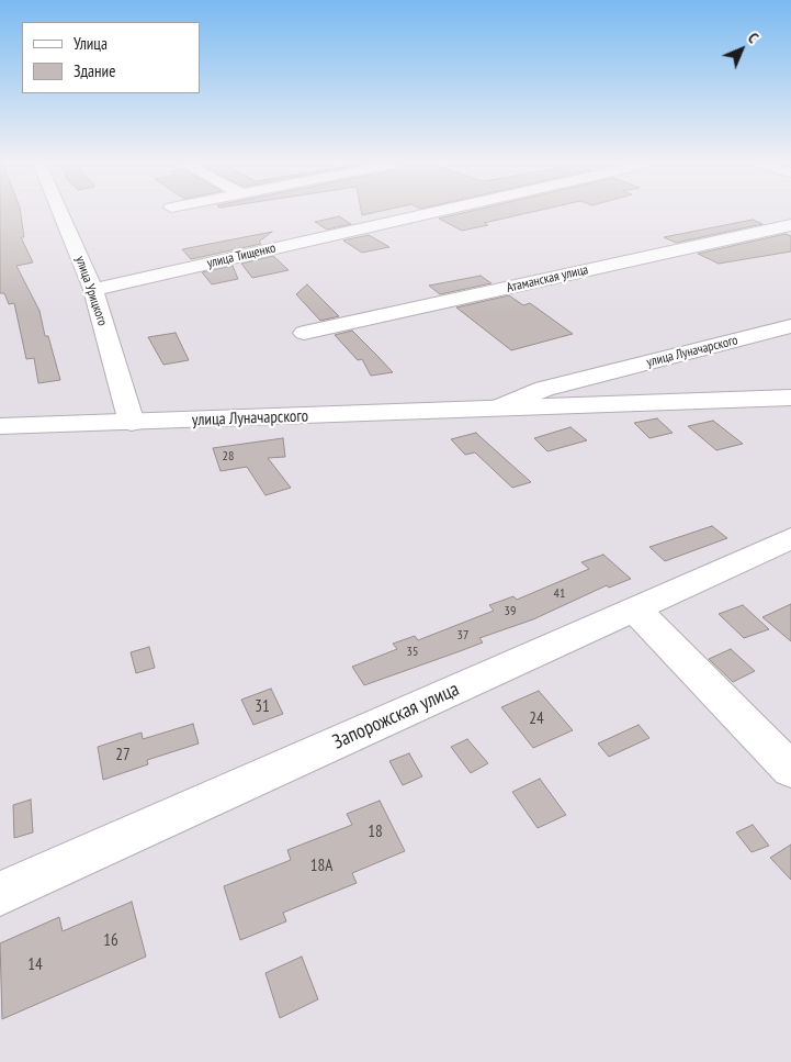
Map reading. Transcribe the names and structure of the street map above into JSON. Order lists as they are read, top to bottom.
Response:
{
  "streets": {
    "street": [
      "улица Тищенко",
      "Атаманская улица",
      "улица Урицкого",
      "улица Луначарского",
      "Запорожская улица"
    ]
  },
  "crossings": [
    ["улица Тищенко", "улица Урицкого"],
    ["улица Урицкого", "улица Луначарского"]
  ],
  "house_numbers": [
    "28",
    "41",
    "39",
    "37",
    "35",
    "31",
    "24",
    "27",
    "18",
    "18А",
    "16",
    "14"
  ],
  "legend": ["Улица", "Здание"],
  "north": "top right"
}
